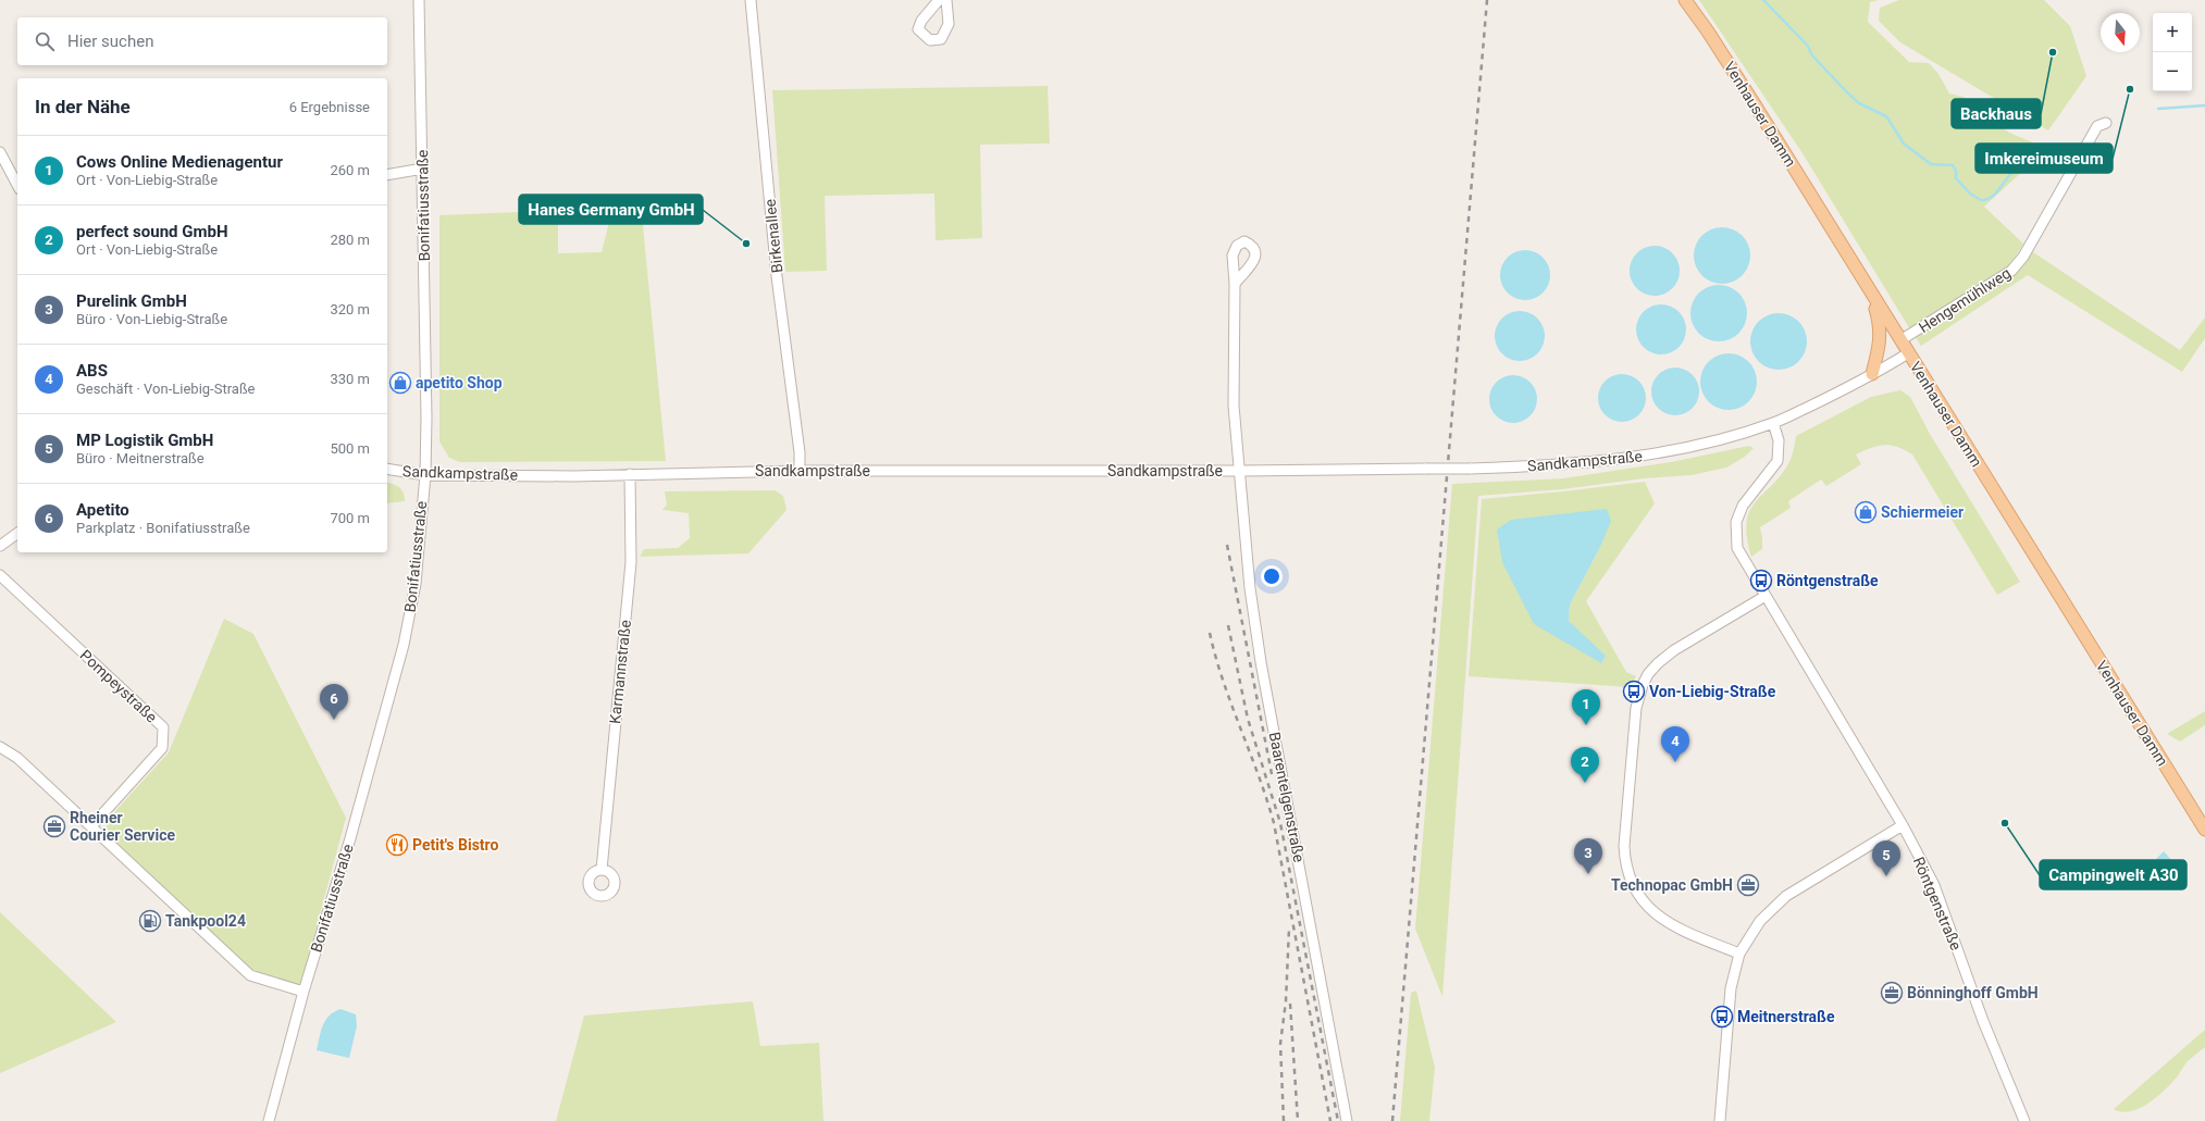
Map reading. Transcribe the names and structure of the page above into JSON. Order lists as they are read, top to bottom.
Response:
{
  "streets": {
    "main road": ["Venhauser Damm"],
    "street": [
      "Bonifatiusstraße",
      "Birkenallee",
      "Hengemühlweg",
      "Sandkampstraße",
      "Karmannstraße",
      "Pompeystraße",
      "Baarentelgenstraße",
      "Röntgenstraße"
    ]
  },
  "crossings": [
    ["Venhauser Damm", "Hengemühlweg"],
    ["Venhauser Damm", "Sandkampstraße"],
    ["Bonifatiusstraße", "Sandkampstraße"],
    ["Birkenallee", "Sandkampstraße"],
    ["Sandkampstraße", "Karmannstraße"],
    ["Sandkampstraße", "Baarentelgenstraße"],
    ["Sandkampstraße", "Röntgenstraße"]
  ],
  "places": {
    "other": [
      "Backhaus",
      "Imkereimuseum",
      "Hanes Germany GmbH",
      "Campingwelt A30"
    ],
    "shop": ["apetito Shop", "Schiermeier"],
    "bus stop": ["Röntgenstraße", "Von-Liebig-Straße", "Meitnerstraße"],
    "office": ["Rheiner Courier Service", "Technopac GmbH", "Bönninghoff GmbH"],
    "restaurant": ["Petit's Bistro"],
    "fuel station": ["Tankpool24"]
  },
  "north": "bottom",
  "page": {
    "map_buttons": ["+", "−"],
    "search": "Hier suchen",
    "heading": ["In der Nähe", "6 Ergebnisse"],
    "list": [
      {
        "mark": "1",
        "name": "Cows Online Medienagentur",
        "note": "Ort · Von-Liebig-Straße",
        "value": "260 m"
      },
      {
        "mark": "2",
        "name": "perfect sound GmbH",
        "note": "Ort · Von-Liebig-Straße",
        "value": "280 m"
      },
      {
        "mark": "3",
        "name": "Purelink GmbH",
        "note": "Büro · Von-Liebig-Straße",
        "value": "320 m"
      },
      {
        "mark": "4",
        "name": "ABS",
        "note": "Geschäft · Von-Liebig-Straße",
        "value": "330 m"
      },
      {
        "mark": "5",
        "name": "MP Logistik GmbH",
        "note": "Büro · Meitnerstraße",
        "value": "500 m"
      },
      {
        "mark": "6",
        "name": "Apetito",
        "note": "Parkplatz · Bonifatiusstraße",
        "value": "700 m"
      }
    ],
    "pins": [
      "6",
      "1",
      "4",
      "2",
      "3",
      "5"
    ]
  }
}
